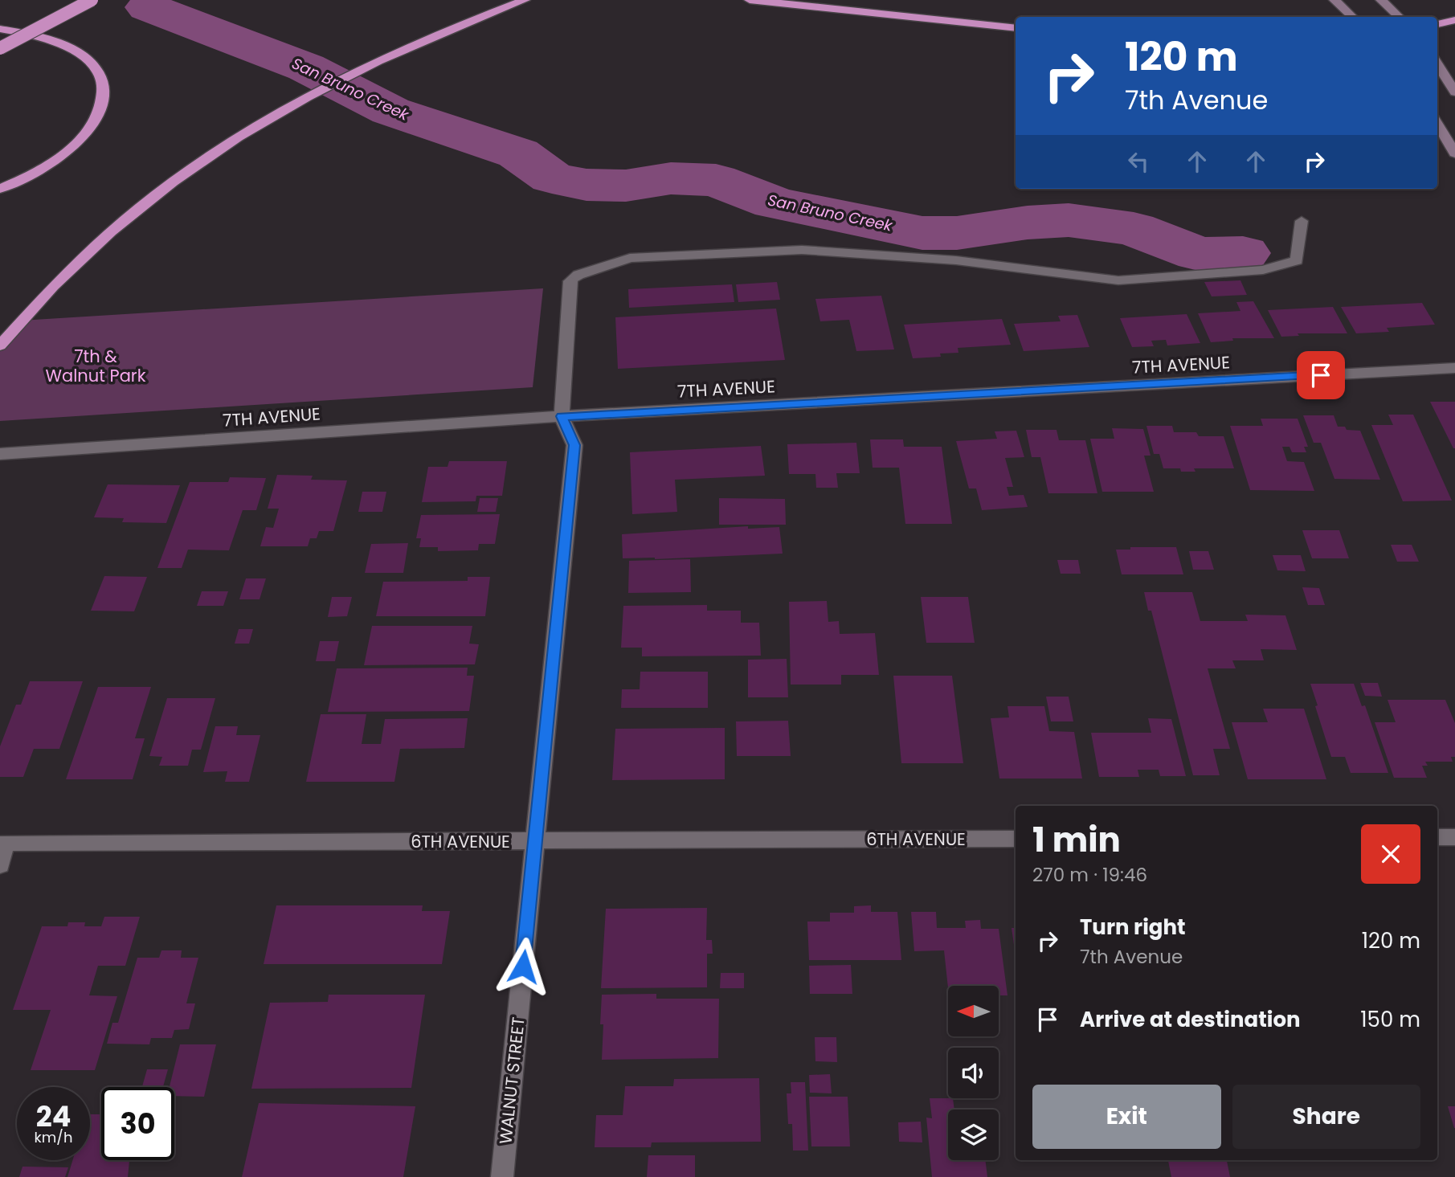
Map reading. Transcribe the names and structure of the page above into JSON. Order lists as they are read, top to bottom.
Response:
{
  "streets": {
    "street": ["7TH AVENUE", "6TH AVENUE", "WALNUT STREET"]
  },
  "crossings": [
    ["7TH AVENUE", "WALNUT STREET"],
    ["6TH AVENUE", "WALNUT STREET"]
  ],
  "water": ["San Bruno Creek"],
  "parks": ["7th & Walnut Park"],
  "north": "left",
  "page": {
    "turn": ["120 m", "7th Avenue"],
    "heading": ["1 min", "270 m · 19:46"],
    "list": [
      {
        "name": "Turn right",
        "note": "7th Avenue",
        "value": "120 m"
      },
      {
        "name": "Arrive at destination",
        "value": "150 m"
      }
    ],
    "buttons": ["Exit", "Share"],
    "speed": "24 km/h",
    "limit": "30"
  }
}
